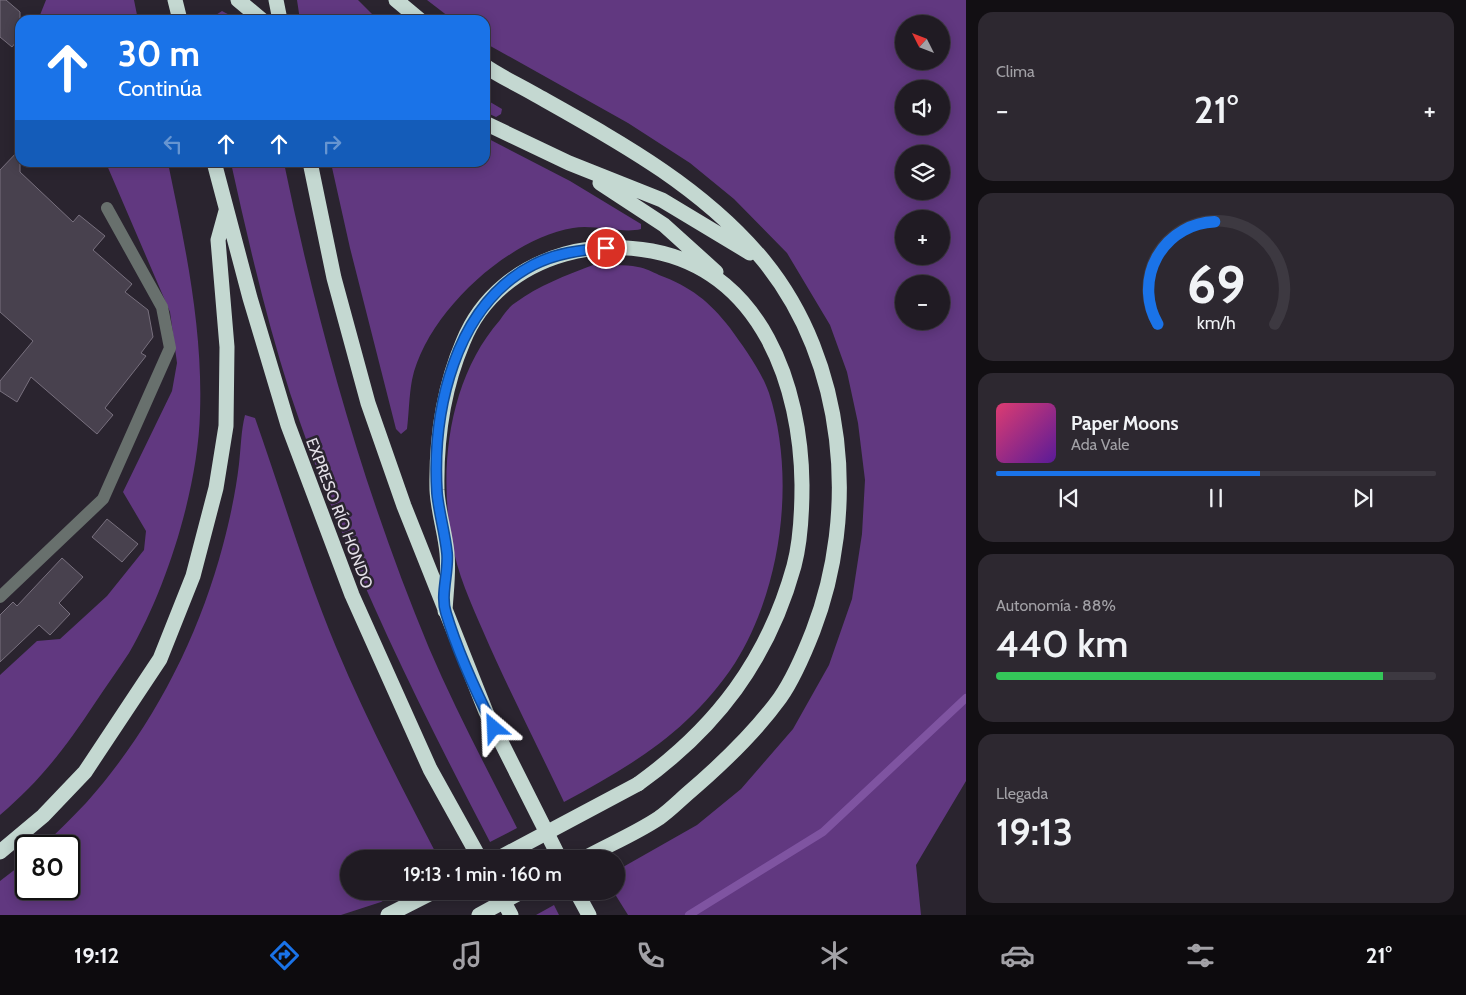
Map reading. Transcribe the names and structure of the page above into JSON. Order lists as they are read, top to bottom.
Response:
{
  "streets": {
    "highway": ["EXPRESO RÍO HONDO"]
  },
  "north": "top left",
  "page": {
    "tile": [
      "Clima",
      ["Autonomía · 88%", "440 km"],
      ["Llegada", "19:13"]
    ],
    "map_buttons": ["+", "−"],
    "turn": ["30 m", "Continúa"],
    "heat": ["−", "21°", "+"],
    "song": ["Paper Moons", "Ada Vale"],
    "limit": "80",
    "trip": "19:13 · 1 min · 160 m",
    "tabs": ["19:12", "21°"],
    "gauge": ["69", "km/h"]
  }
}
